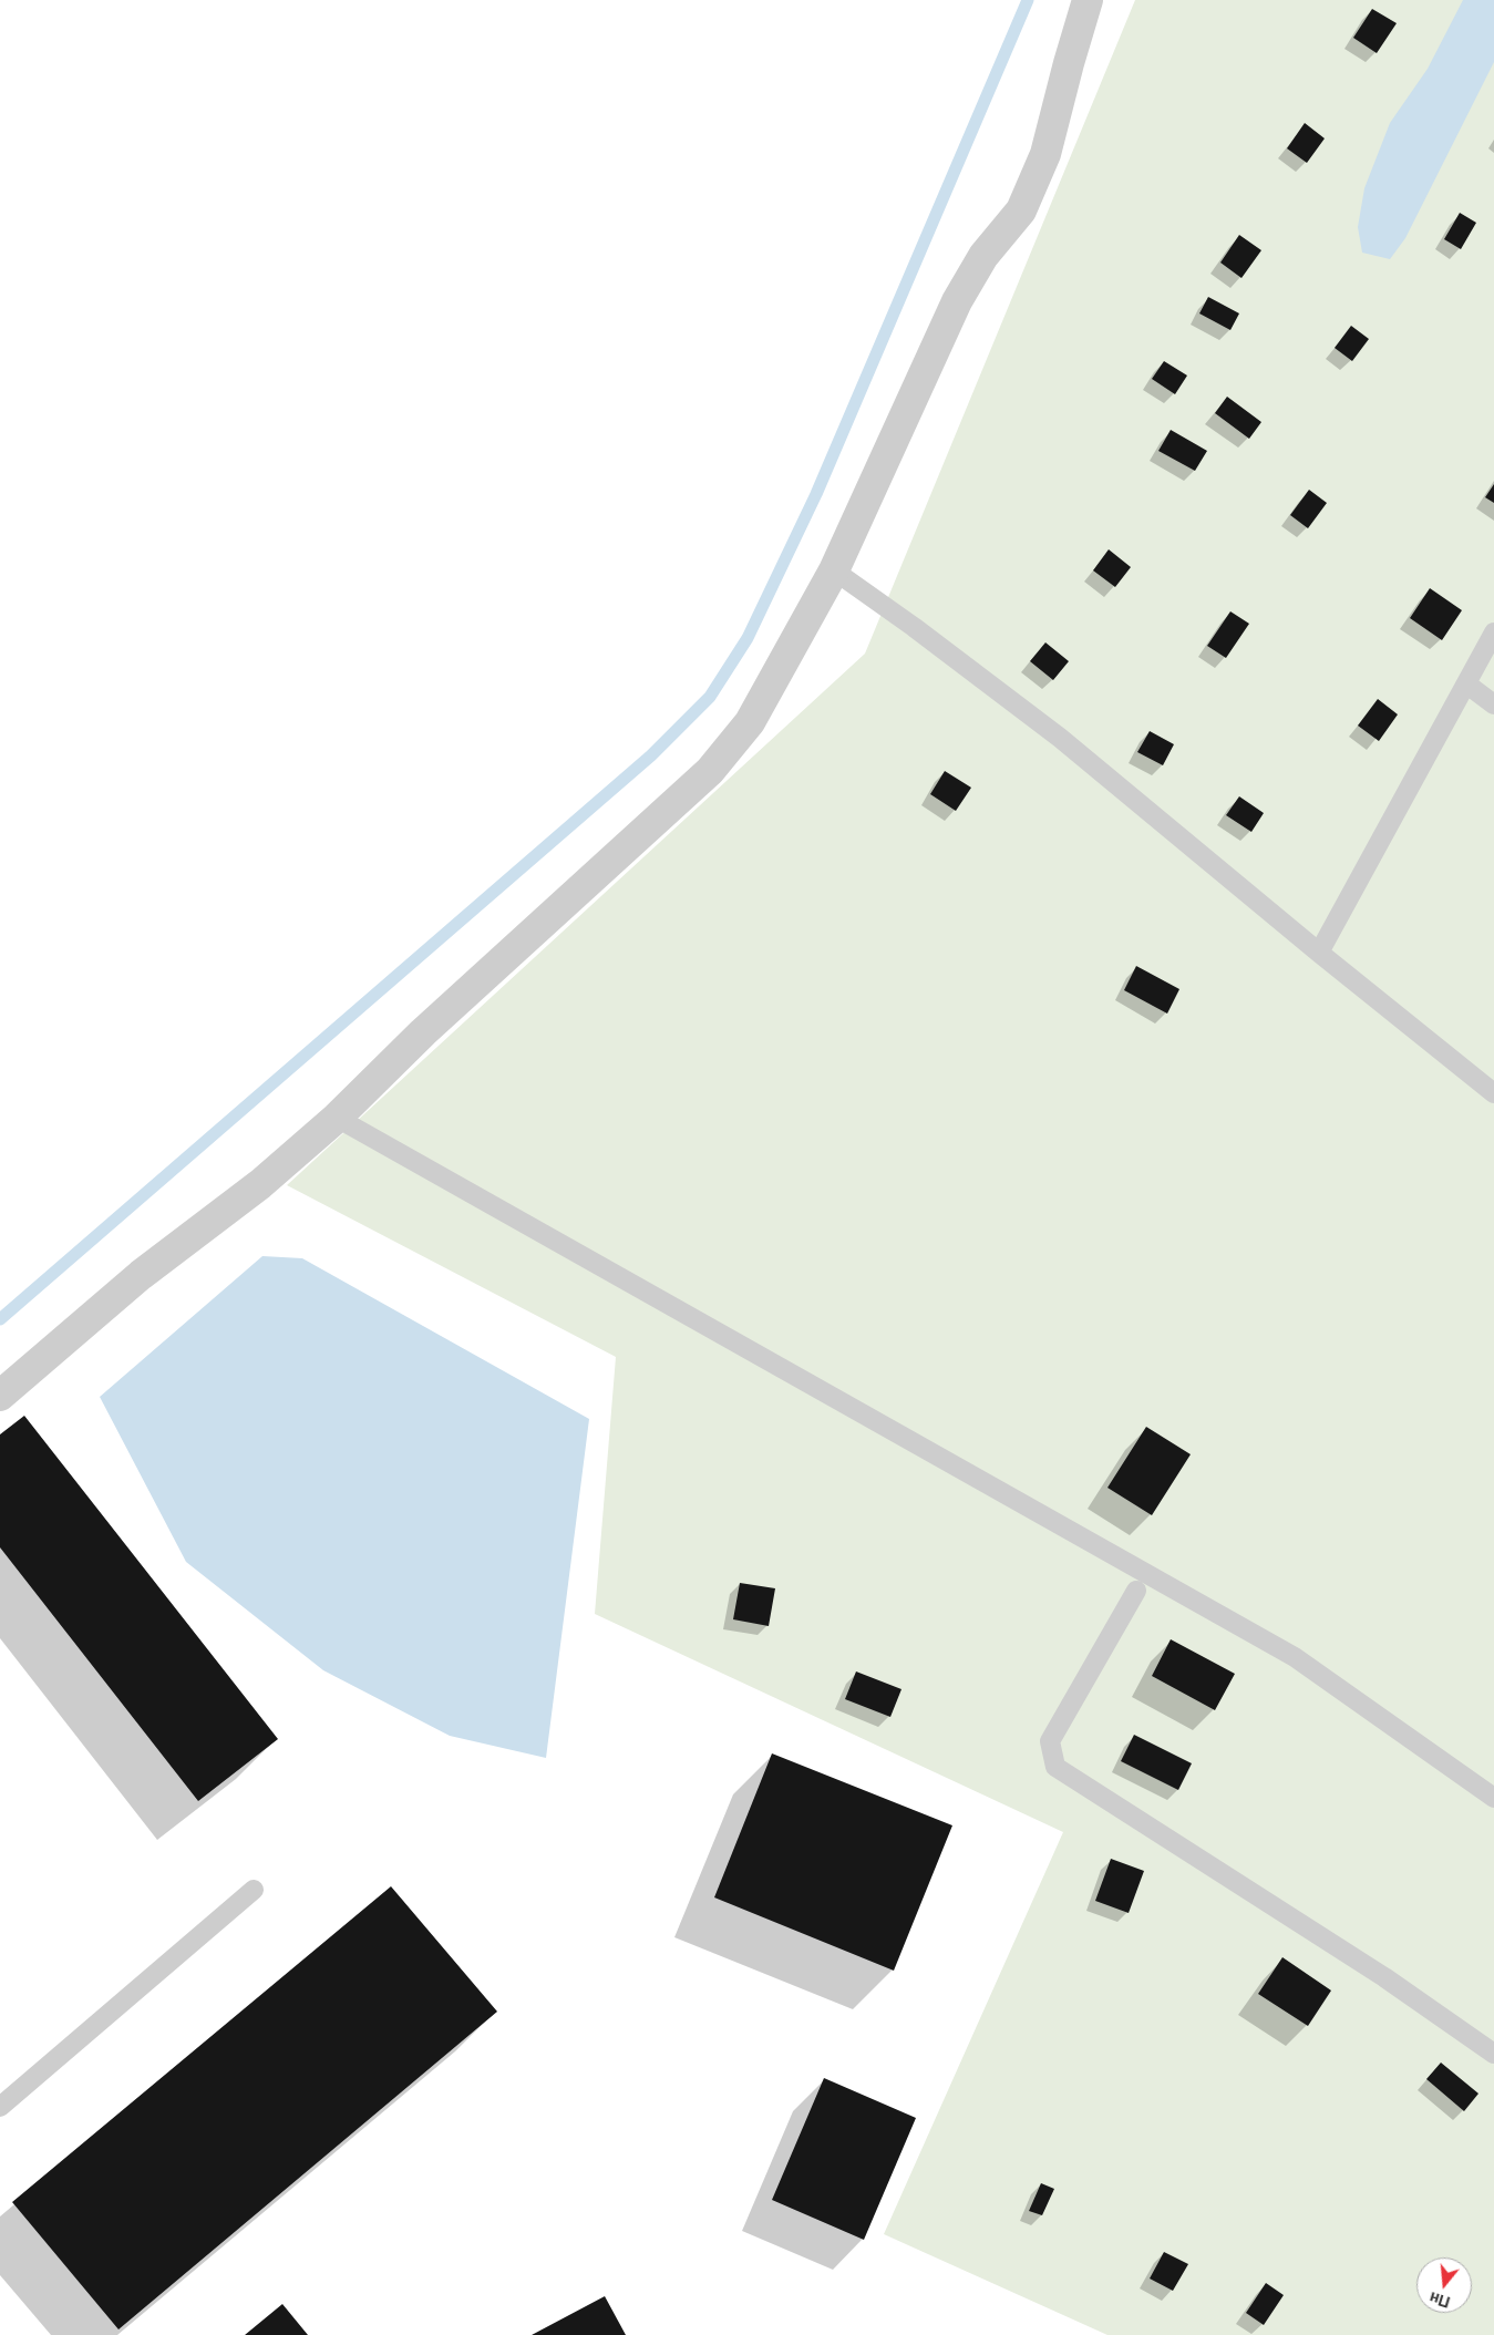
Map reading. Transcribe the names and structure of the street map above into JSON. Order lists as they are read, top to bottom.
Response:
{
  "north": "bottom"
}
